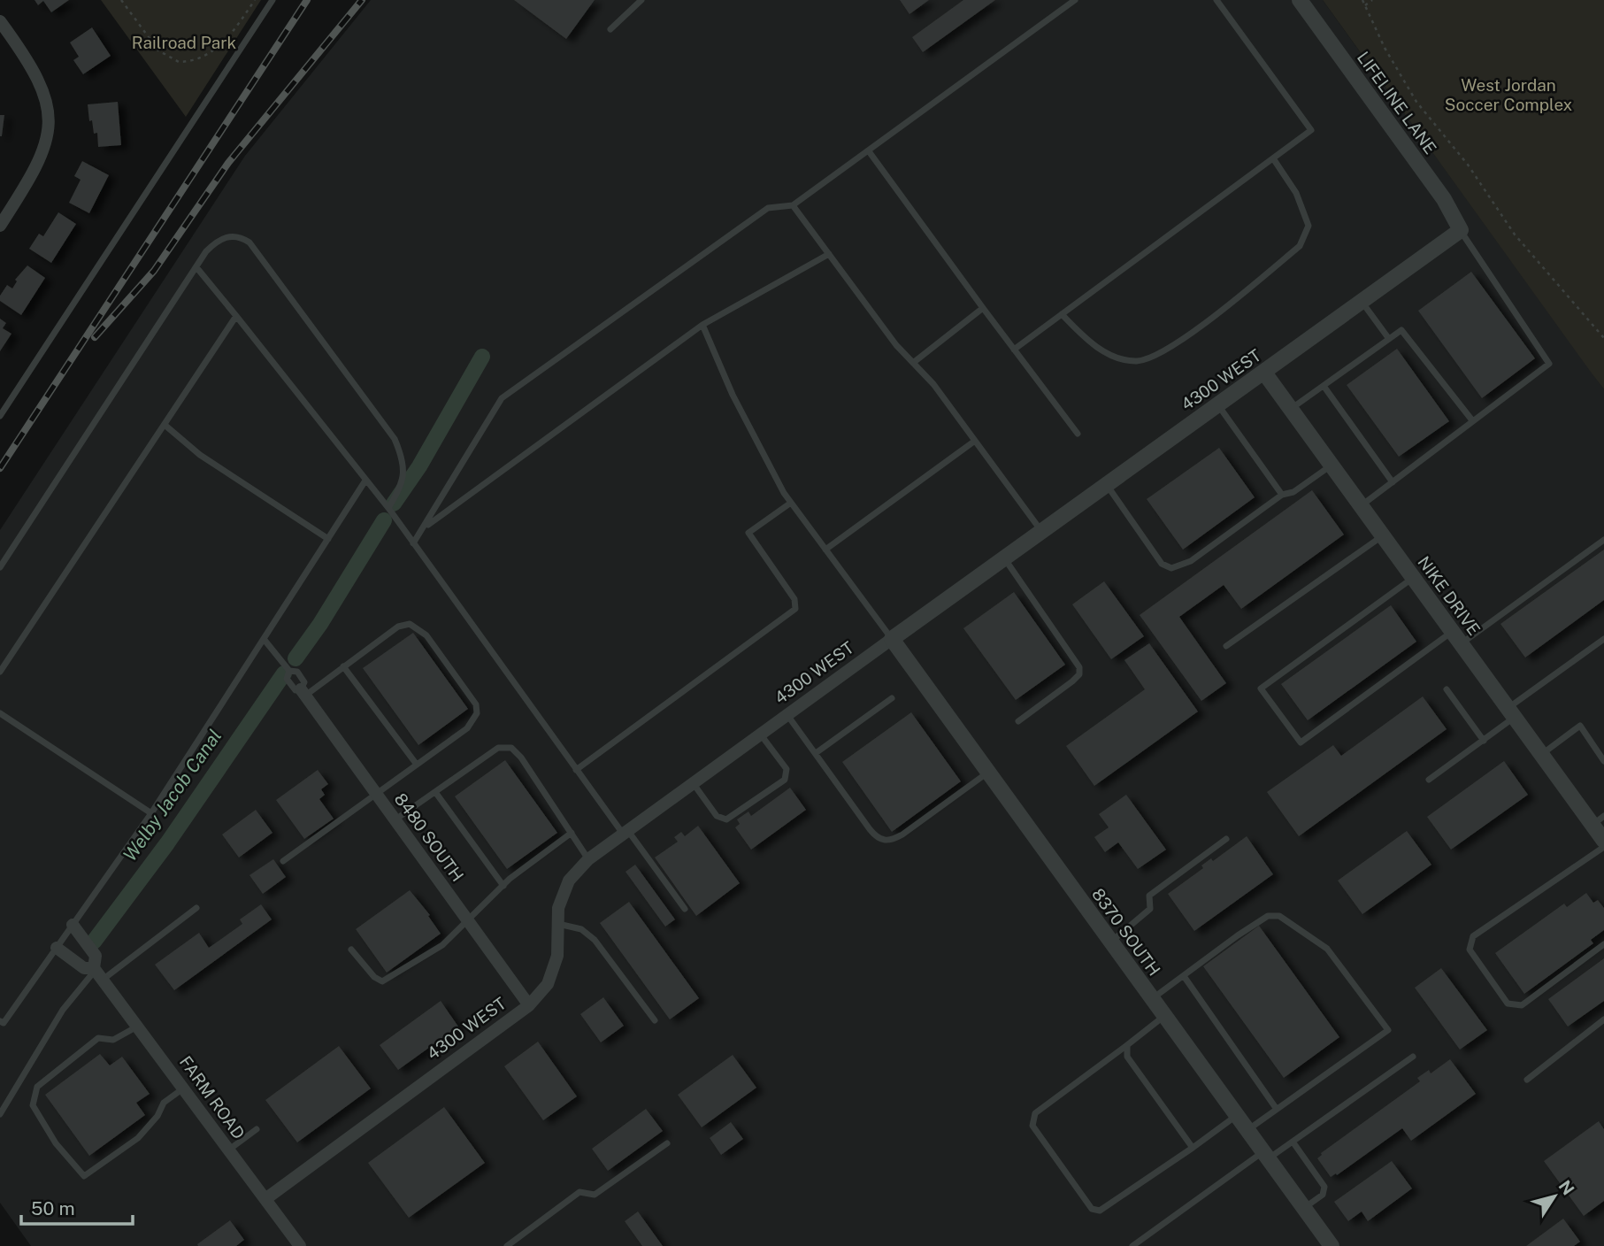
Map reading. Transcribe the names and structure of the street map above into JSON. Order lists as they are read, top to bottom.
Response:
{
  "streets": {
    "street": [
      "LIFELINE LANE",
      "4300 WEST",
      "NIKE DRIVE",
      "8480 SOUTH",
      "8370 SOUTH",
      "FARM ROAD"
    ]
  },
  "crossings": [
    ["LIFELINE LANE", "4300 WEST"],
    ["4300 WEST", "NIKE DRIVE"],
    ["4300 WEST", "8480 SOUTH"],
    ["4300 WEST", "8370 SOUTH"],
    ["4300 WEST", "FARM ROAD"]
  ],
  "water": ["Welby Jacob Canal"],
  "parks": ["Railroad Park", "West Jordan Soccer Complex"],
  "scale_bar": "50 m",
  "north": "top right"
}
